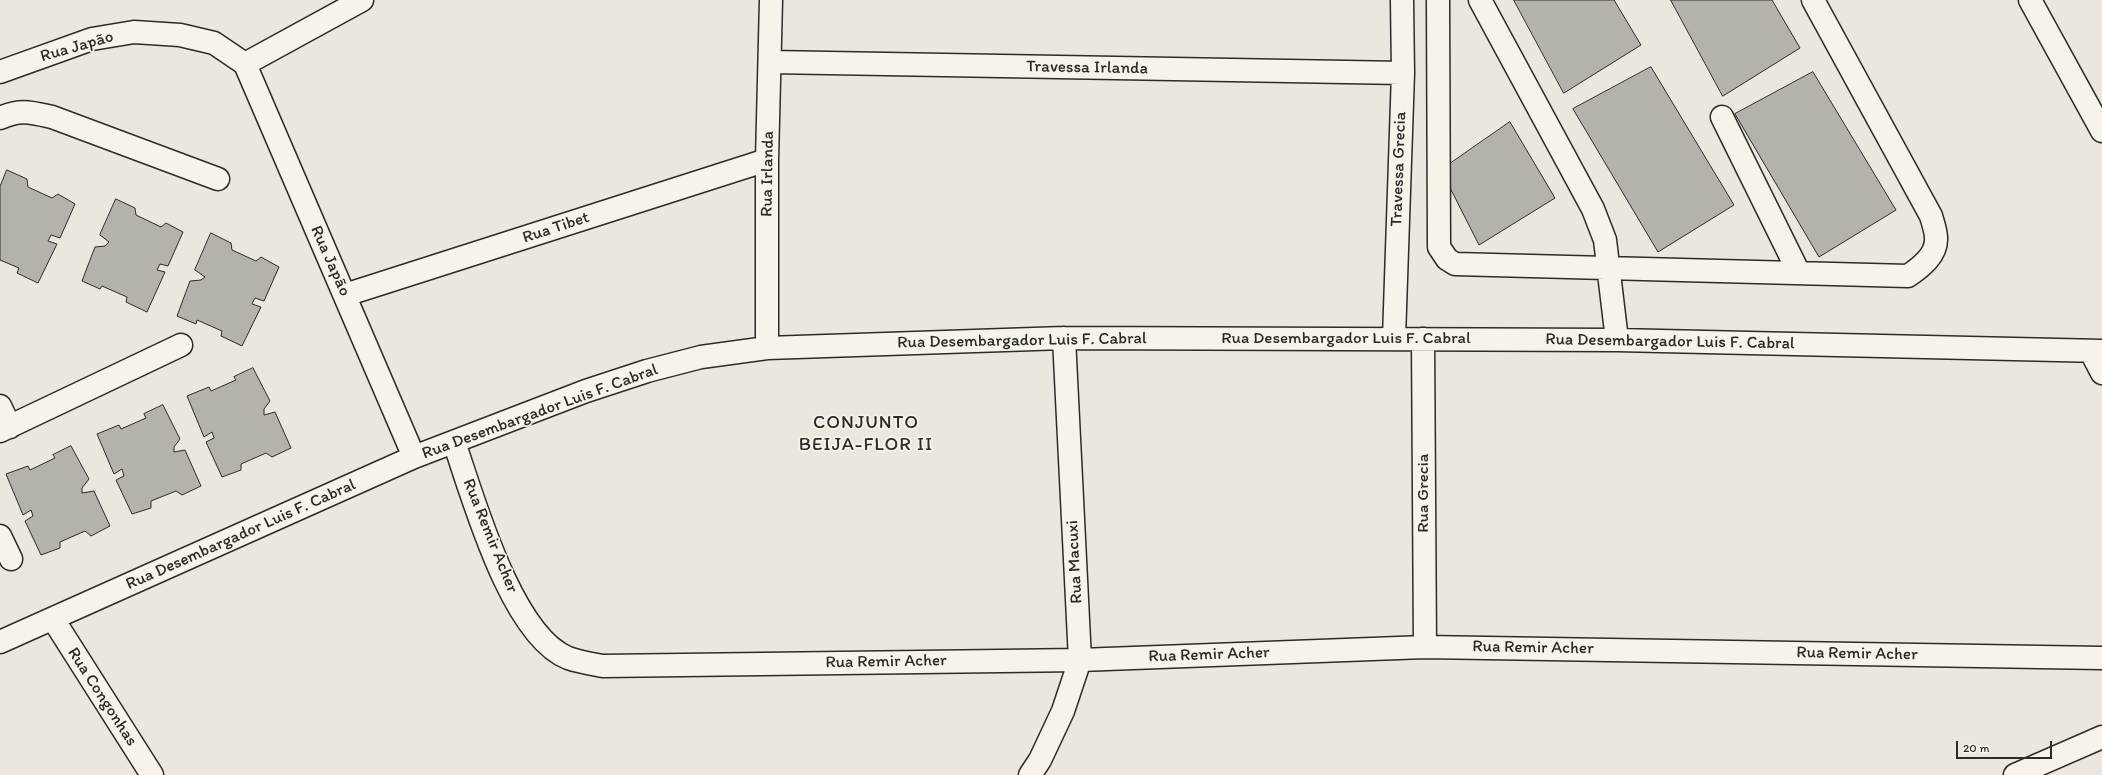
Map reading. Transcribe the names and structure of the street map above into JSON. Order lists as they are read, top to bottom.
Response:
{
  "streets": {
    "street": [
      "Rua Japão",
      "Travessa Irlanda",
      "Travessa Grecia",
      "Rua Irlanda",
      "Rua Tibet",
      "Rua Desembargador Luis F. Cabral",
      "Rua Grecia",
      "Rua Remir Acher",
      "Rua Macuxi",
      "Rua Congonhas"
    ]
  },
  "crossings": [
    ["Rua Japão", "Rua Tibet"],
    ["Rua Japão", "Rua Desembargador Luis F. Cabral"],
    ["Travessa Irlanda", "Travessa Grecia"],
    ["Travessa Irlanda", "Rua Irlanda"],
    ["Travessa Grecia", "Rua Desembargador Luis F. Cabral"],
    ["Rua Irlanda", "Rua Tibet"],
    ["Rua Irlanda", "Rua Desembargador Luis F. Cabral"],
    ["Rua Desembargador Luis F. Cabral", "Rua Grecia"],
    ["Rua Desembargador Luis F. Cabral", "Rua Remir Acher"],
    ["Rua Desembargador Luis F. Cabral", "Rua Macuxi"],
    ["Rua Desembargador Luis F. Cabral", "Rua Congonhas"],
    ["Rua Grecia", "Rua Remir Acher"],
    ["Rua Remir Acher", "Rua Macuxi"]
  ],
  "districts": ["CONJUNTO BEIJA-FLOR II"],
  "scale_bar": "20 m"
}
